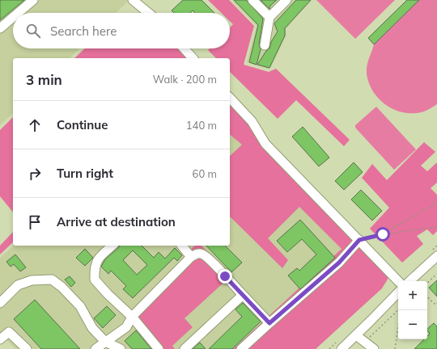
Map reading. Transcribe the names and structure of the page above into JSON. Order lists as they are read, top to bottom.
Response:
{
  "page": {
    "search": "Search here",
    "heading": ["3 min", "Walk · 200 m"],
    "list": [
      ["Continue", "140 m"],
      ["Turn right", "60 m"],
      "Arrive at destination"
    ],
    "map_buttons": ["+", "−"]
  }
}
